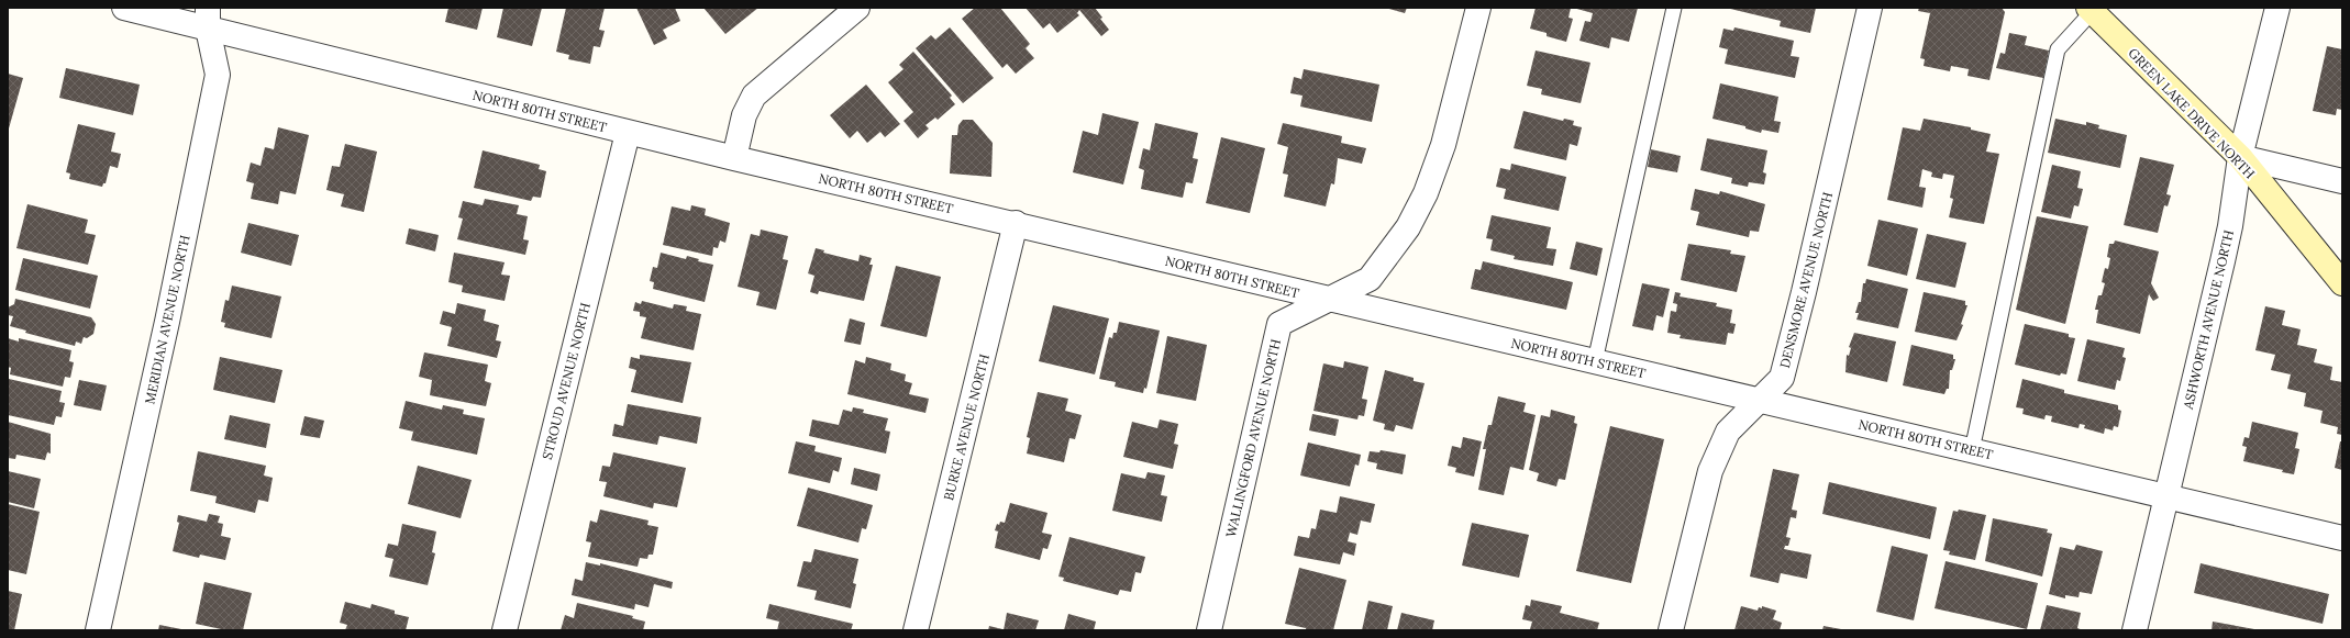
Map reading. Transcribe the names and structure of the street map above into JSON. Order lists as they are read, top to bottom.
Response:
{
  "streets": {
    "main road": ["GREEN LAKE DRIVE NORTH"],
    "street": [
      "NORTH 80TH STREET",
      "DENSMORE AVENUE NORTH",
      "MERIDIAN AVENUE NORTH",
      "ASHWORTH AVENUE NORTH",
      "STROUD AVENUE NORTH",
      "BURKE AVENUE NORTH",
      "WALLINGFORD AVENUE NORTH"
    ]
  },
  "crossings": [
    ["NORTH 80TH STREET", "DENSMORE AVENUE NORTH"],
    ["NORTH 80TH STREET", "MERIDIAN AVENUE NORTH"],
    ["NORTH 80TH STREET", "ASHWORTH AVENUE NORTH"],
    ["NORTH 80TH STREET", "STROUD AVENUE NORTH"],
    ["NORTH 80TH STREET", "BURKE AVENUE NORTH"],
    ["NORTH 80TH STREET", "WALLINGFORD AVENUE NORTH"],
    ["GREEN LAKE DRIVE NORTH", "ASHWORTH AVENUE NORTH"]
  ]
}
